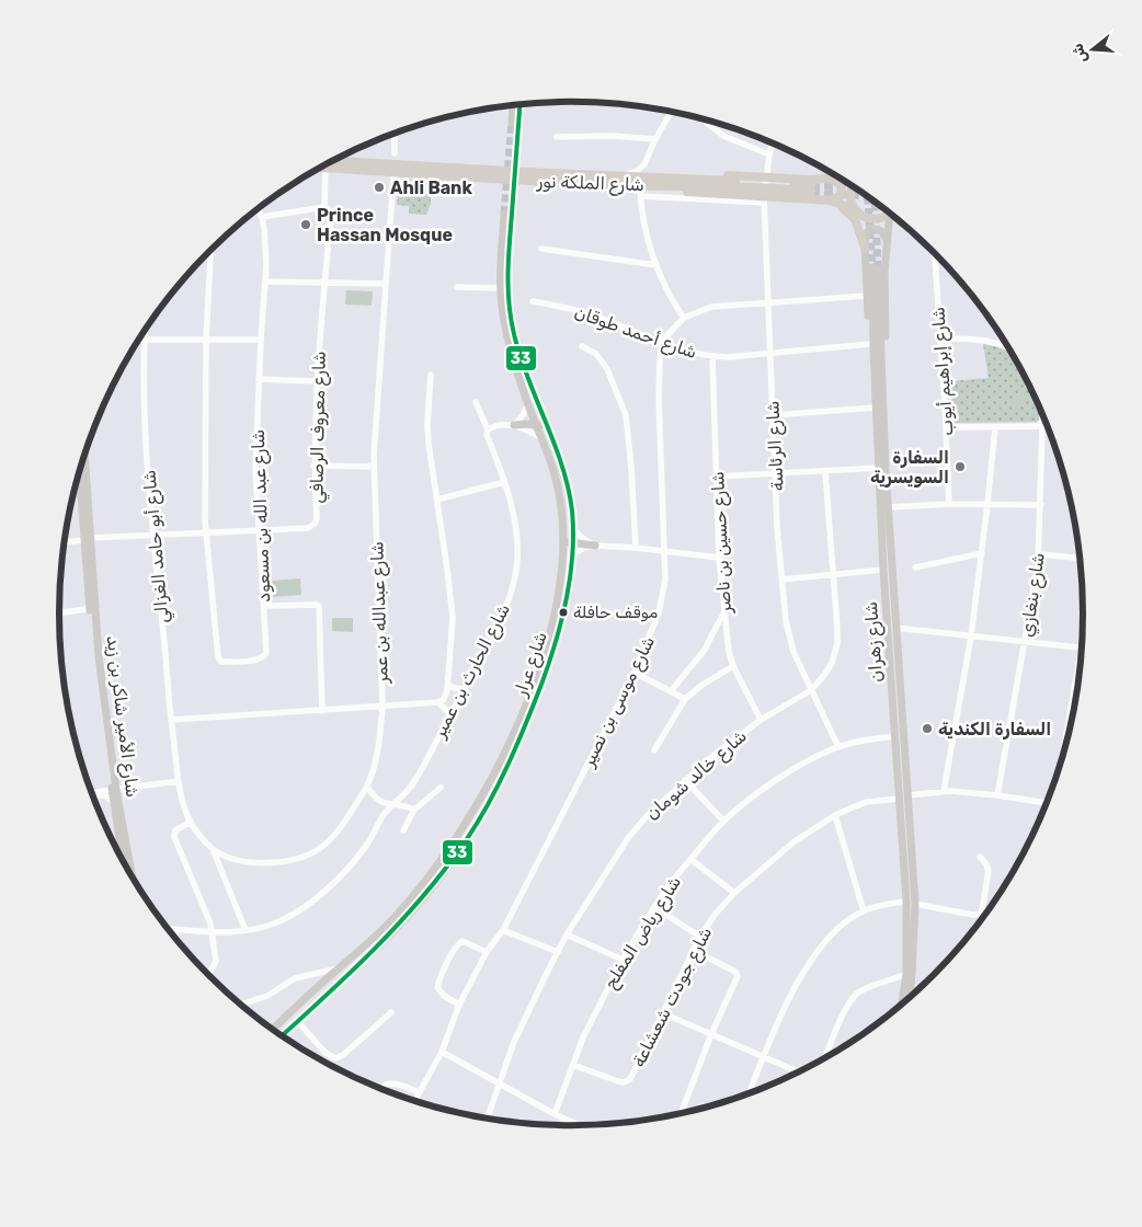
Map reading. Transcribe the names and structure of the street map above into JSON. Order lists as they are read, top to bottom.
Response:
{
  "streets": {
    "highway": ["شارع الملكة نور"],
    "main road": ["شارع زهران", "شارع عرار", "شارع الأمير شاكر بن زيد"],
    "street": [
      "شارع أحمد طوقان",
      "شارع إبراهيم أيوب",
      "شارع معروف الرصافي",
      "شارع الرئاسة",
      "شارع عبد الله بن مسعود",
      "شارع حسين بن ناصر",
      "شارع أبو حامد الغزالي",
      "شارع بنغازي",
      "شارع عبدالله بن عمر",
      "شارع الحارث بن عمير",
      "شارع موسى بن نصير",
      "شارع خالد شومان",
      "شارع رياض المفلح",
      "شارع جودت شعشاعة"
    ]
  },
  "crossings": [
    ["شارع الملكة نور", "شارع معروف الرصافي"],
    ["شارع الملكة نور", "شارع عبدالله بن عمر"],
    ["شارع أحمد طوقان", "شارع الرئاسة"],
    ["شارع أحمد طوقان", "شارع حسين بن ناصر"],
    ["شارع أحمد طوقان", "شارع زهران"],
    ["شارع أحمد طوقان", "شارع موسى بن نصير"],
    ["شارع معروف الرصافي", "شارع عبد الله بن مسعود"],
    ["شارع معروف الرصافي", "شارع أبو حامد الغزالي"],
    ["شارع معروف الرصافي", "شارع الأمير شاكر بن زيد"],
    ["شارع الرئاسة", "شارع خالد شومان"],
    ["شارع الرئاسة", "شارع رياض المفلح"],
    ["شارع حسين بن ناصر", "شارع خالد شومان"],
    ["شارع أبو حامد الغزالي", "شارع عبدالله بن عمر"],
    ["شارع بنغازي", "شارع جودت شعشاعة"],
    ["شارع زهران", "شارع رياض المفلح"],
    ["شارع زهران", "شارع جودت شعشاعة"],
    ["شارع رياض المفلح", "شارع جودت شعشاعة"]
  ],
  "places": [
    "Ahli Bank",
    "Prince Hassan Mosque",
    "السفارة السويسرية",
    "موقف حافلة",
    "السفارة الكندية"
  ],
  "lines": ["transit line 33"],
  "north": "left"
}
